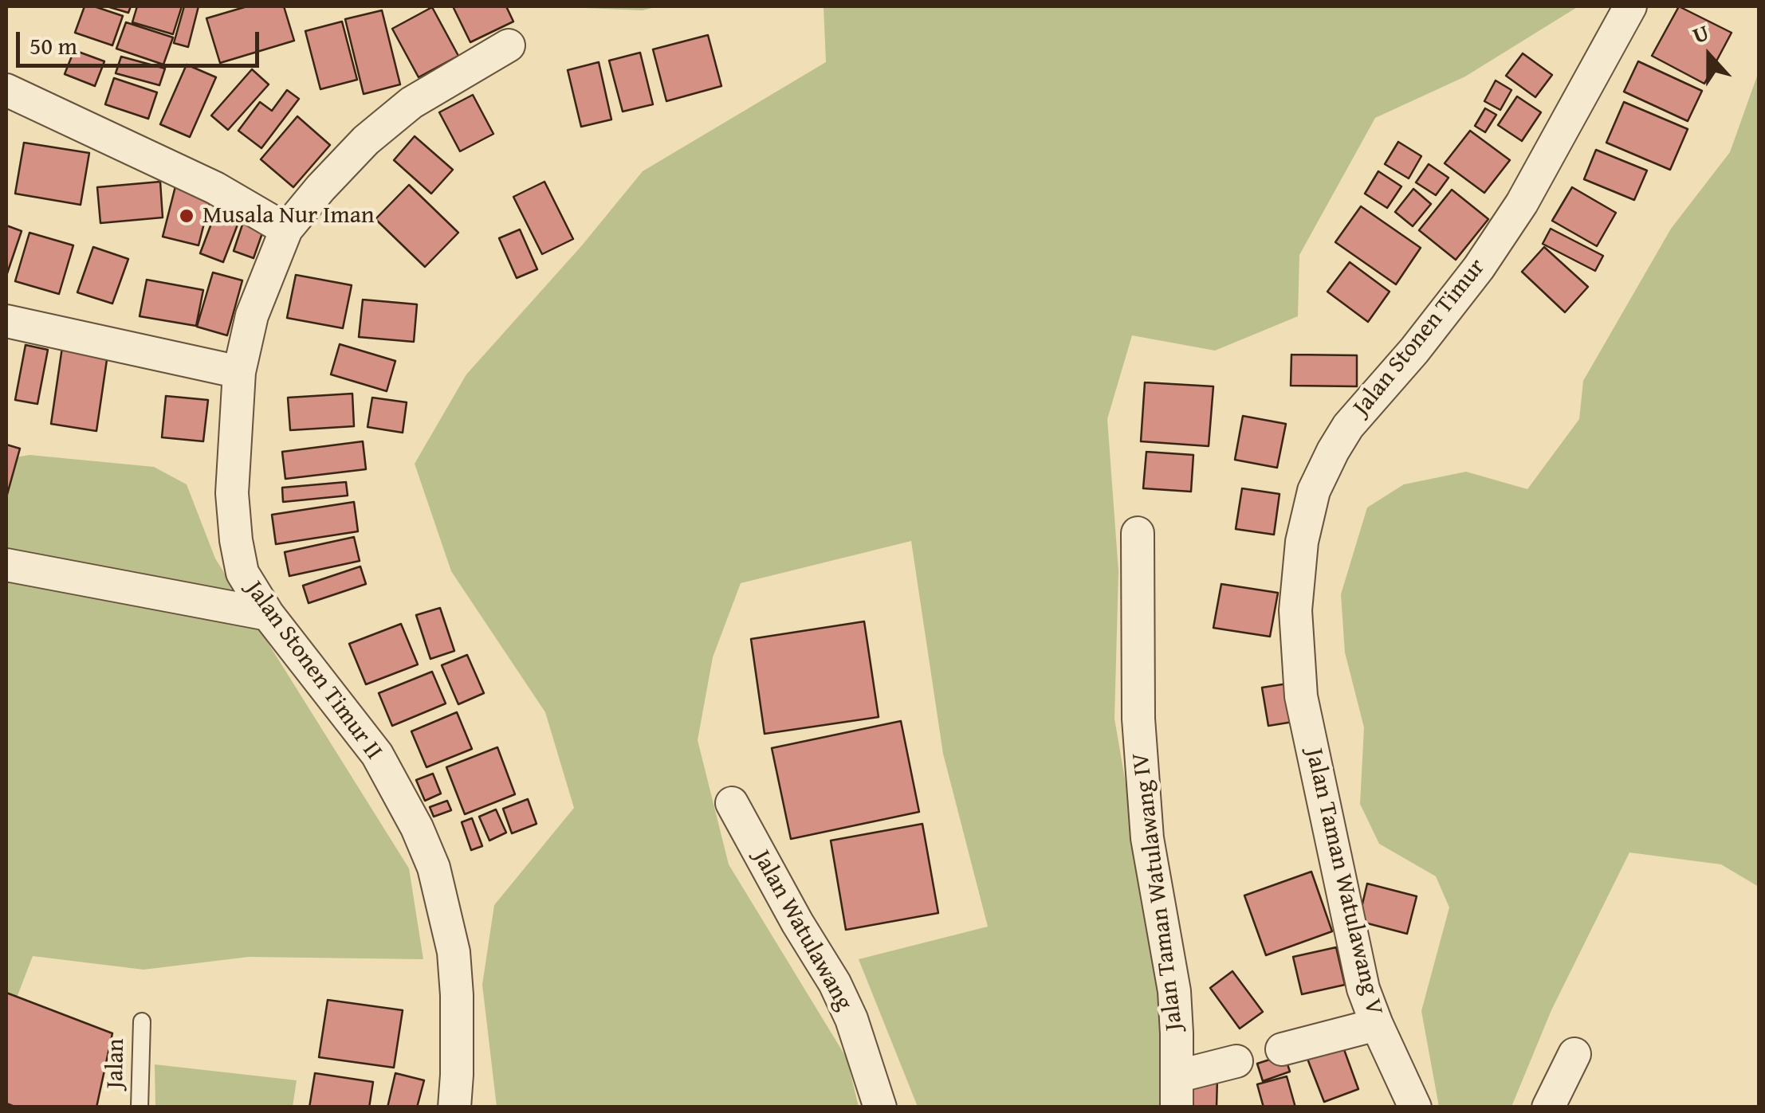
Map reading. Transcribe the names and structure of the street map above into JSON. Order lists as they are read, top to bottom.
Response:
{
  "streets": {
    "street": [
      "Jalan Stonen Timur",
      "Jalan Stonen Timur II",
      "Jalan Taman Watulawang V",
      "Jalan Taman Watulawang IV",
      "Jalan Watulawang"
    ],
    "lane": ["Jalan"]
  },
  "crossings": [
    ["Jalan Stonen Timur", "Jalan Taman Watulawang V"]
  ],
  "places": ["Musala Nur Iman"],
  "scale_bar": "50 m",
  "north": "top"
}
